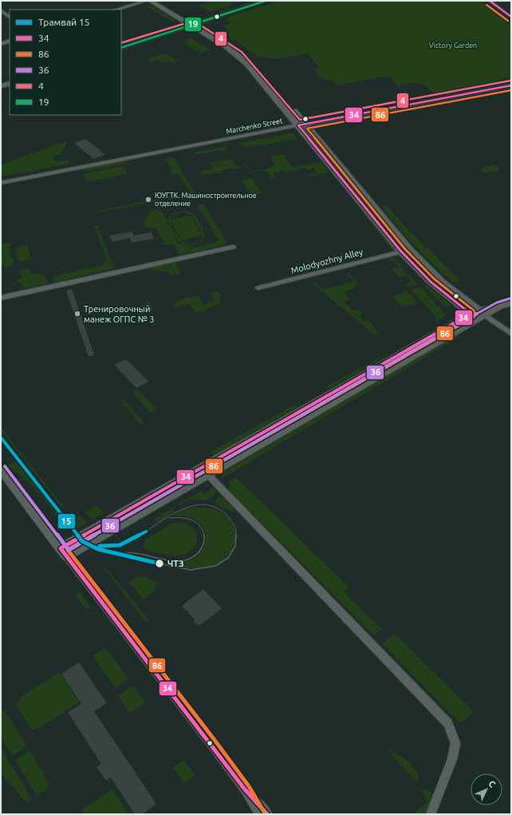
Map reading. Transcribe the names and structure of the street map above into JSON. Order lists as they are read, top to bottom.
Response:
{
  "streets": {
    "street": ["Marchenko Street", "Molodyozhny Alley"]
  },
  "parks": ["Victory Garden"],
  "places": ["ЮУГТК. Машиностроительное отделение", "Тренировочный манеж ОГПС № 3", "ЧТЗ"],
  "lines": [
    "transit line 34",
    "transit line 19",
    "transit line 86",
    "transit line 4",
    "transit line 36",
    "tram line 15"
  ],
  "legend": [
    "Трамвай 15",
    "34",
    "86",
    "36",
    "4",
    "19"
  ],
  "north": "top right"
}
